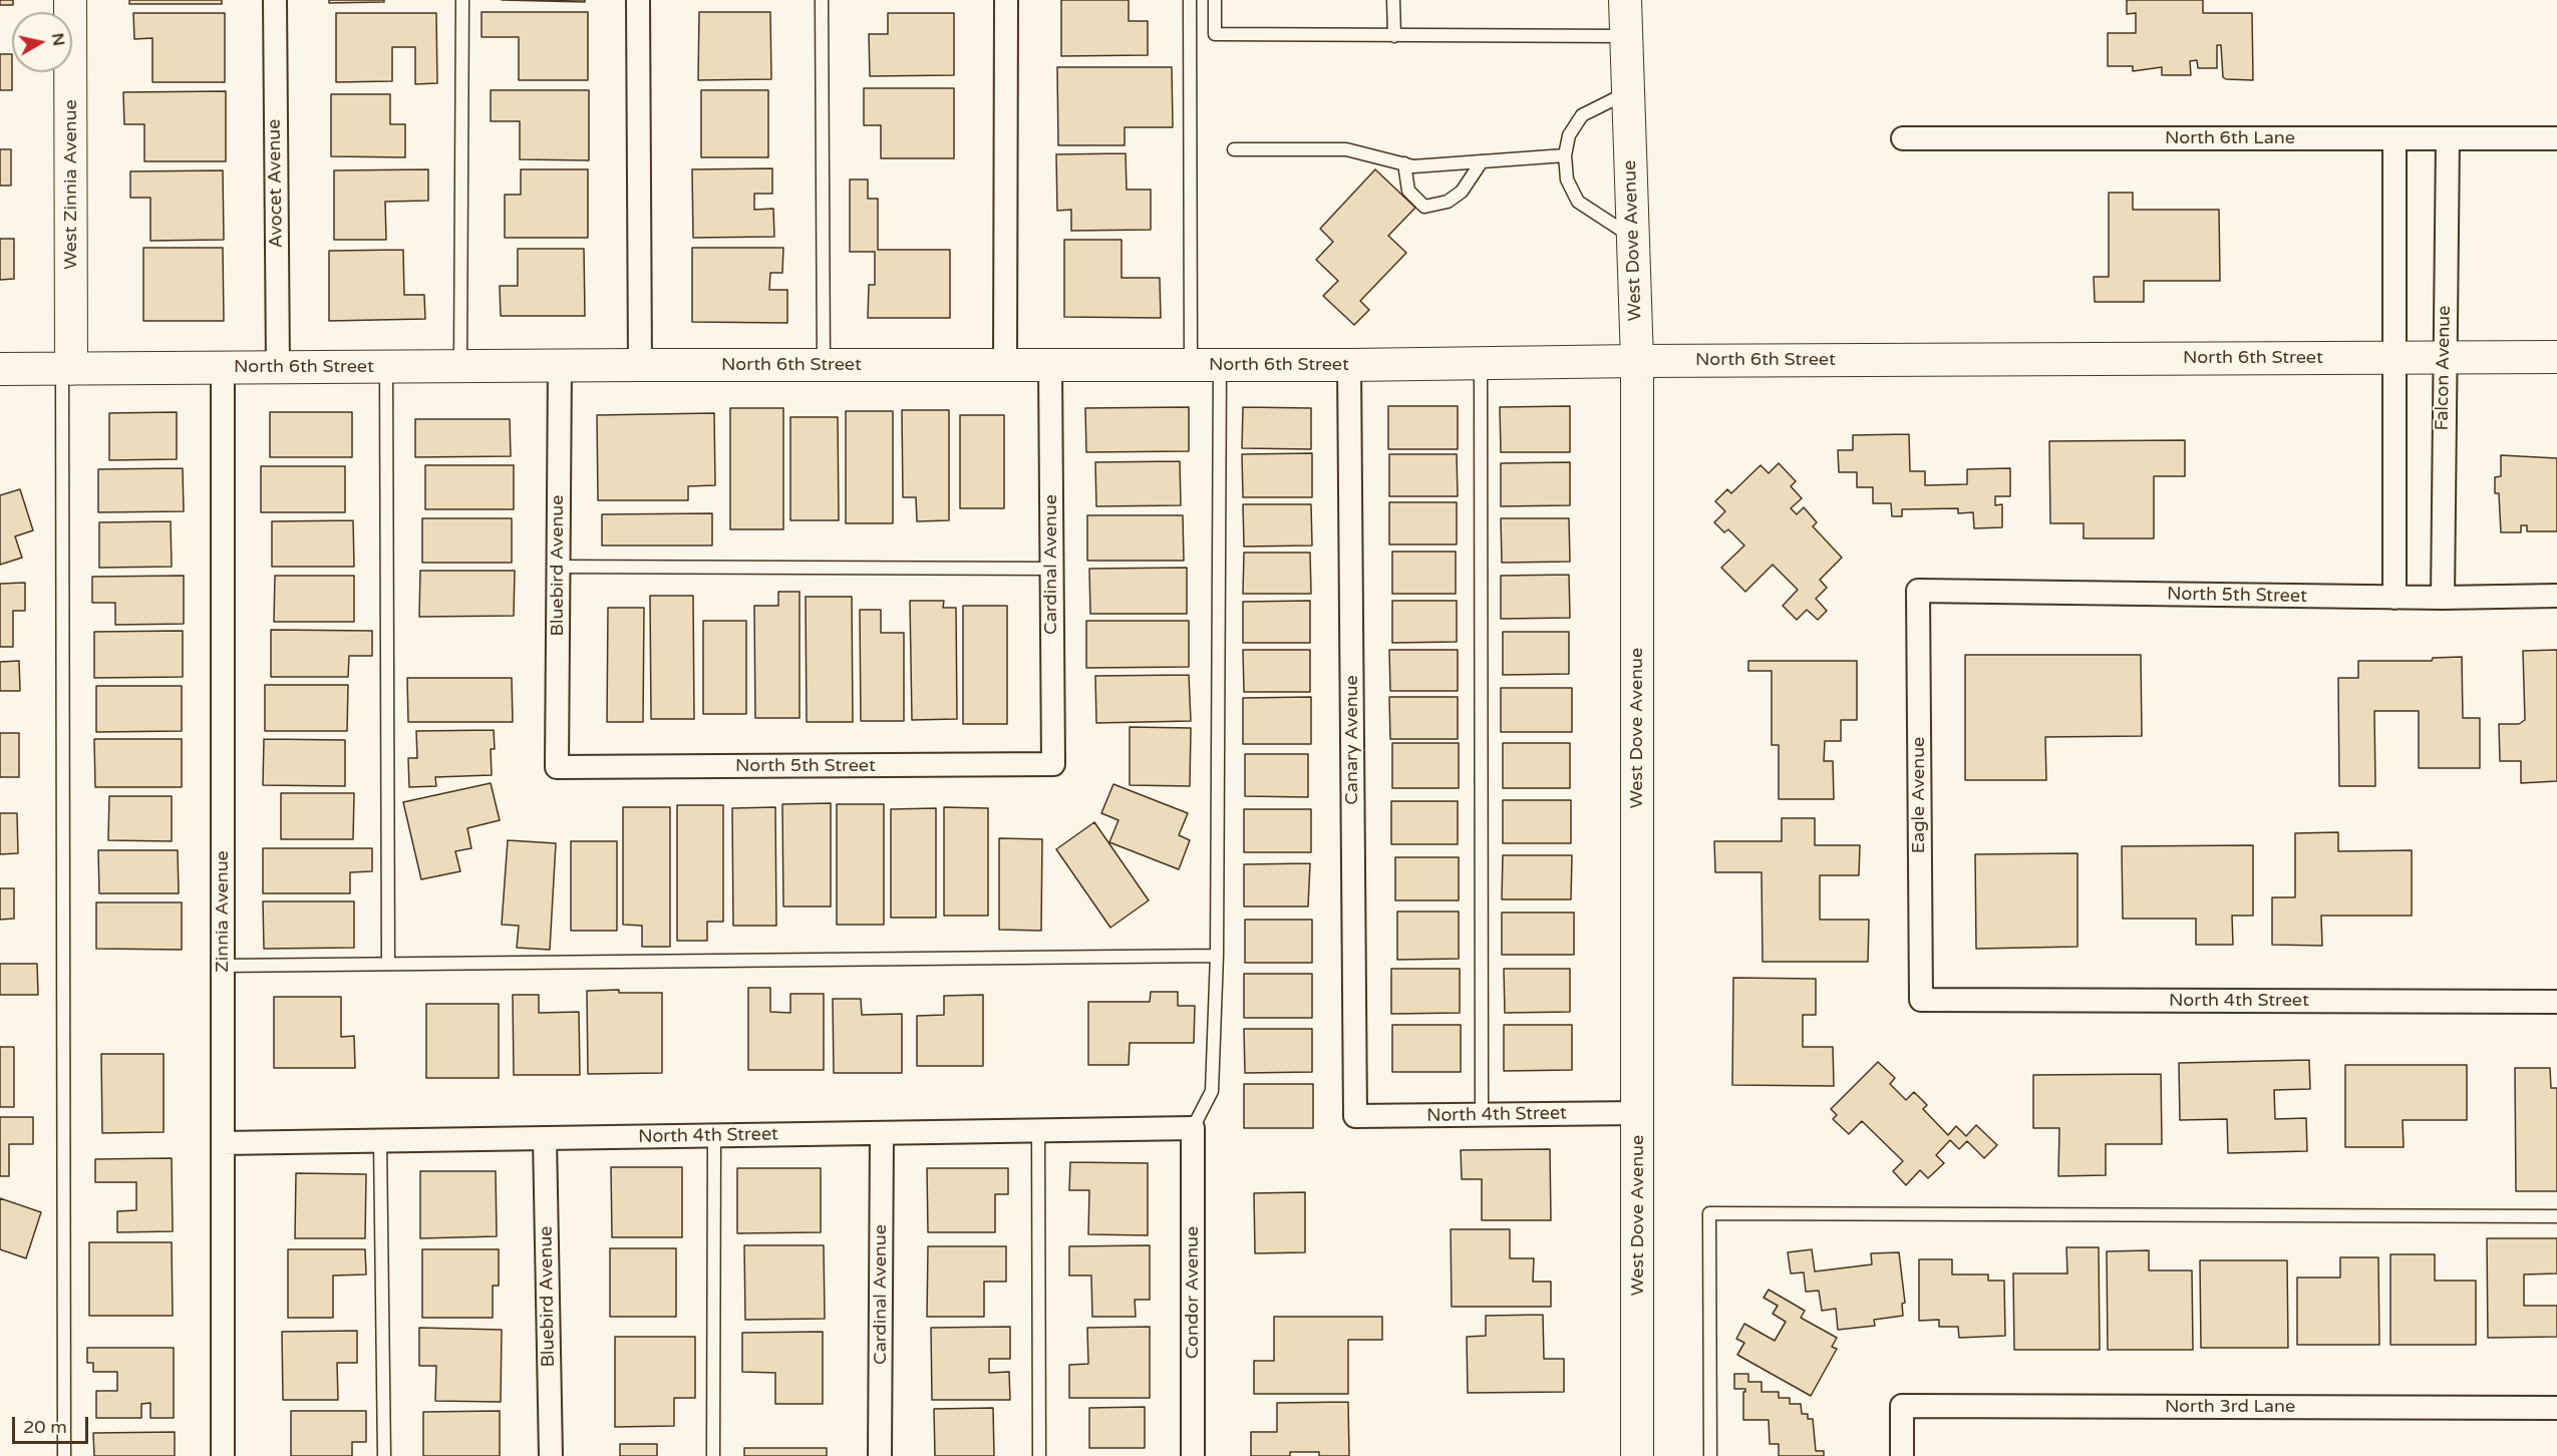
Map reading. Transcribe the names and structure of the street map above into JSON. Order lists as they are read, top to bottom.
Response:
{
  "streets": {
    "street": [
      "North 6th Lane",
      "Avocet Avenue",
      "West Zinnia Avenue",
      "West Dove Avenue",
      "North 6th Street",
      "Falcon Avenue",
      "Cardinal Avenue",
      "Bluebird Avenue",
      "North 5th Street",
      "Canary Avenue",
      "Eagle Avenue",
      "Zinnia Avenue",
      "North 4th Street",
      "Condor Avenue",
      "North 3rd Lane"
    ]
  },
  "crossings": [
    ["North 6th Lane", "Falcon Avenue"],
    ["Avocet Avenue", "North 6th Street"],
    ["West Zinnia Avenue", "North 6th Street"],
    ["West Dove Avenue", "North 6th Street"],
    ["West Dove Avenue", "North 4th Street"],
    ["North 6th Street", "Falcon Avenue"],
    ["North 6th Street", "Cardinal Avenue"],
    ["North 6th Street", "Bluebird Avenue"],
    ["North 6th Street", "Canary Avenue"],
    ["North 6th Street", "Zinnia Avenue"],
    ["Falcon Avenue", "North 5th Street"],
    ["Cardinal Avenue", "North 5th Street"],
    ["Cardinal Avenue", "North 4th Street"],
    ["Bluebird Avenue", "North 5th Street"],
    ["Bluebird Avenue", "North 4th Street"],
    ["North 5th Street", "Eagle Avenue"],
    ["Canary Avenue", "North 4th Street"],
    ["Eagle Avenue", "North 4th Street"],
    ["Zinnia Avenue", "North 4th Street"],
    ["North 4th Street", "Condor Avenue"]
  ],
  "scale_bar": "20 m",
  "north": "right"
}
